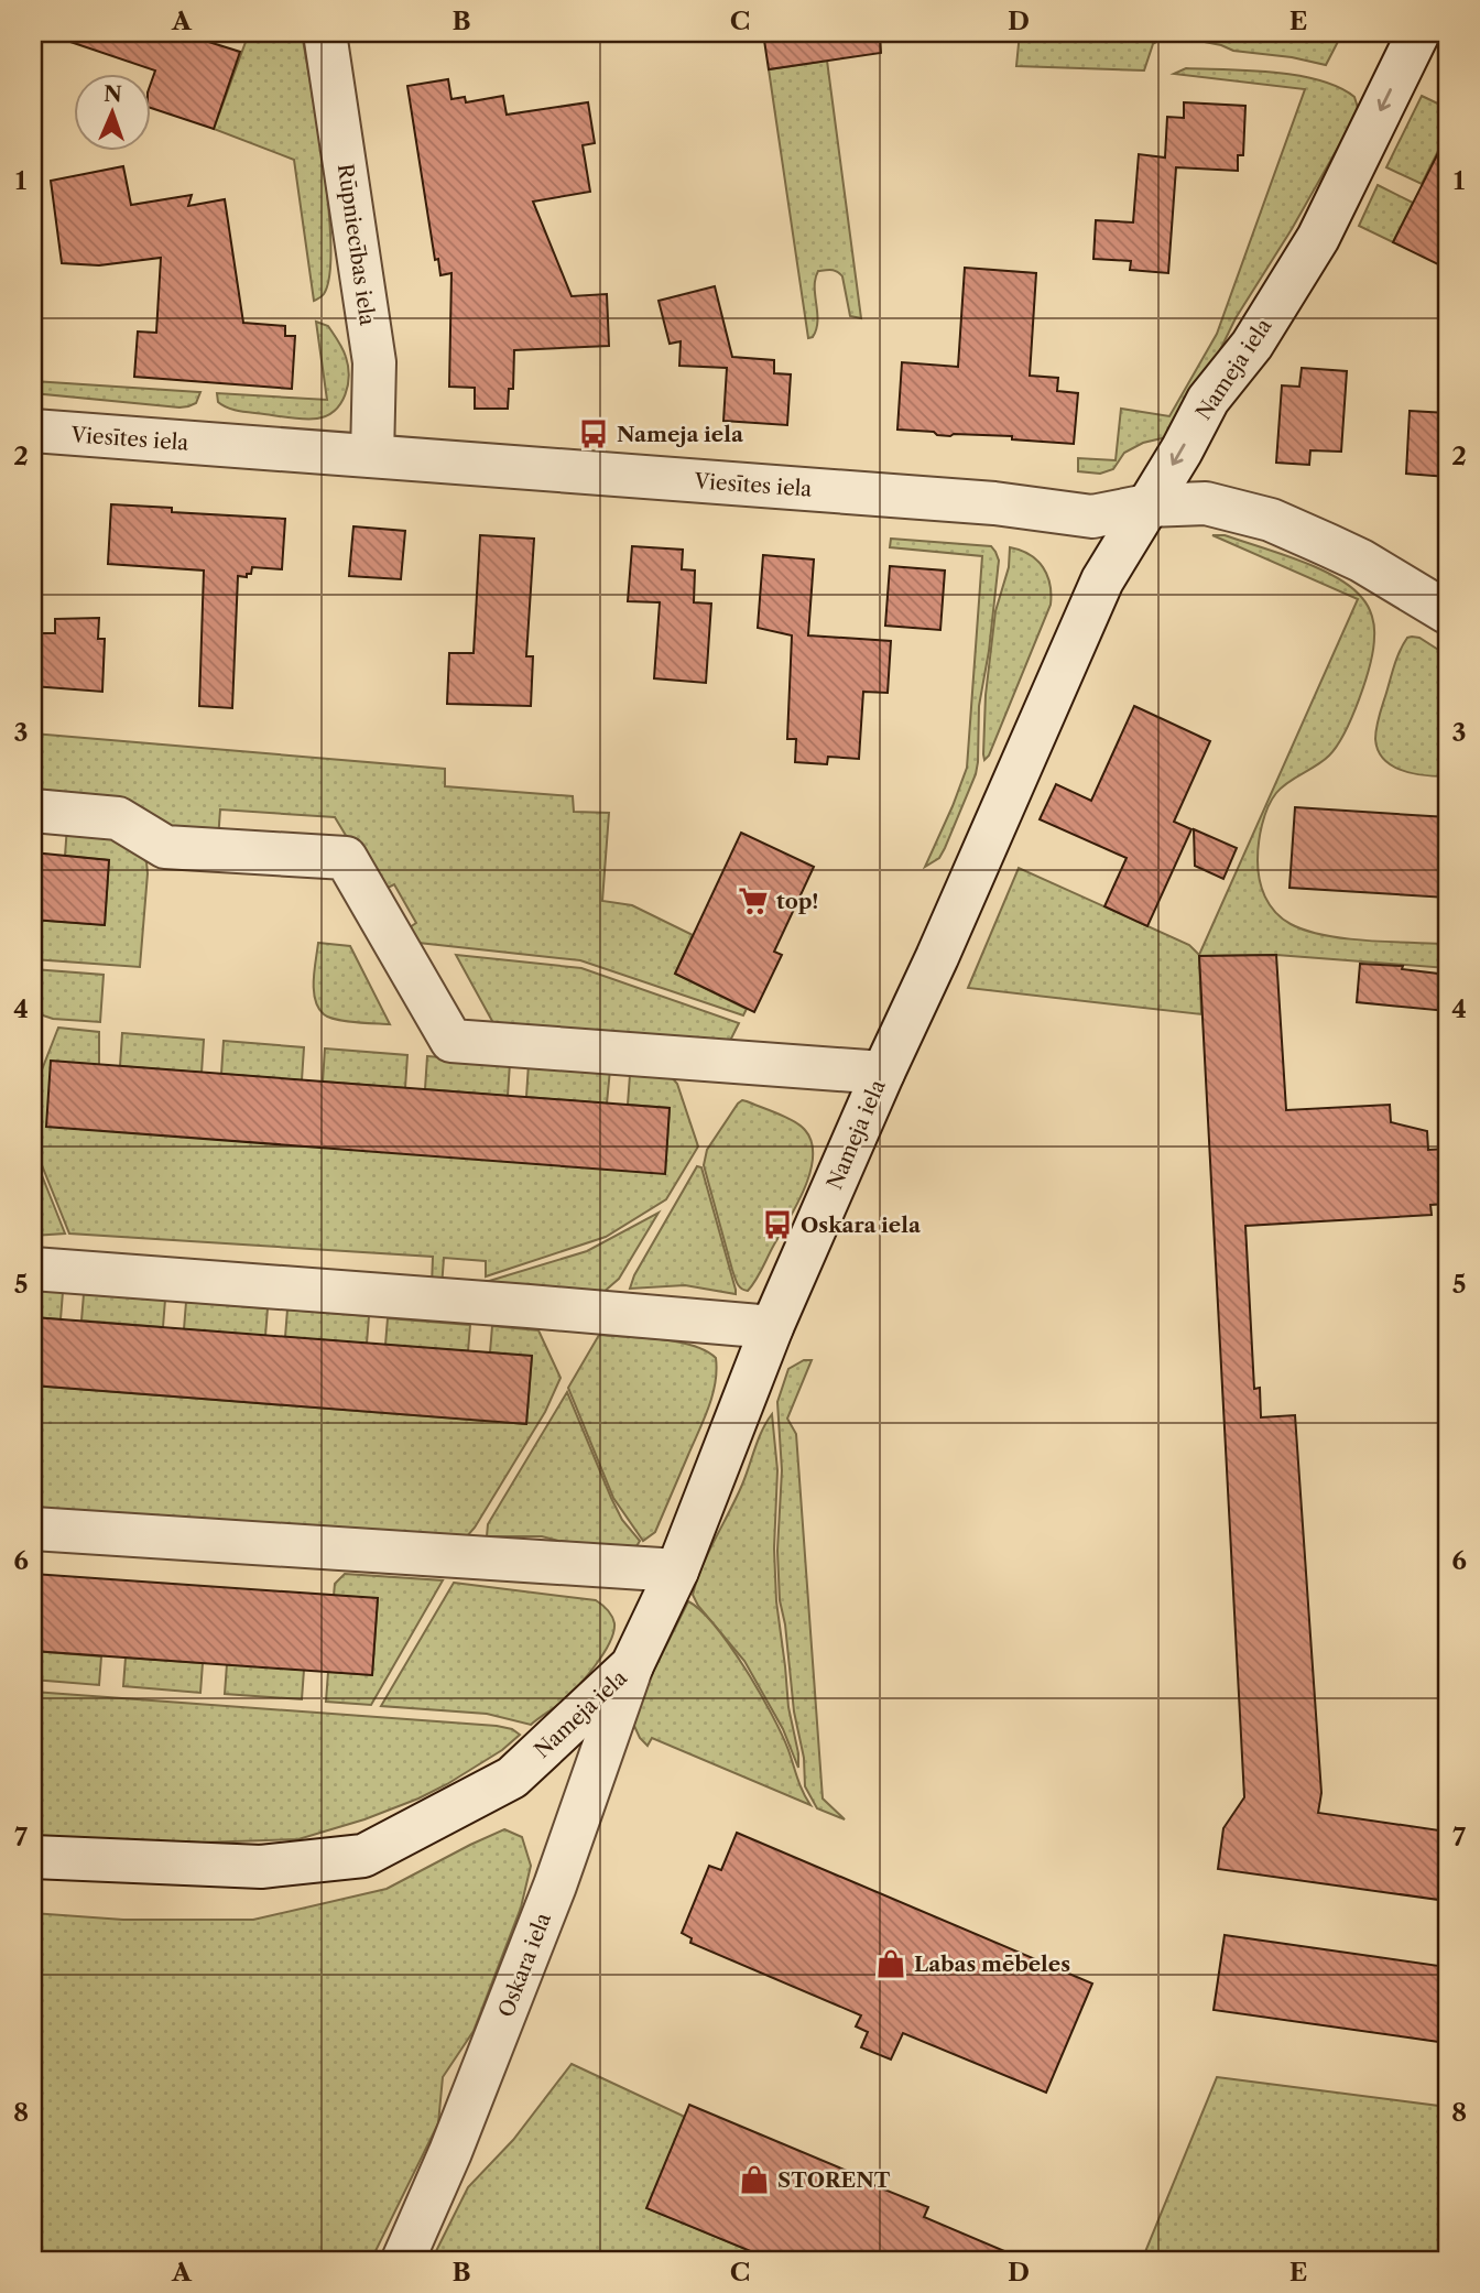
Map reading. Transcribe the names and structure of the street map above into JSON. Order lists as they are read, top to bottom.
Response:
{
  "streets": {
    "street": [
      "Rūpniecības iela",
      "Nameja iela",
      "Viesītes iela",
      "Oskara iela"
    ]
  },
  "crossings": [
    ["Rūpniecības iela", "Viesītes iela"],
    ["Nameja iela", "Viesītes iela"],
    ["Nameja iela", "Oskara iela"]
  ],
  "places": {
    "bus stop": ["Nameja iela", "Oskara iela"],
    "supermarket": ["top!"],
    "shop": ["Labas mēbeles", "STORENT"]
  },
  "north": "top",
  "grid": {
    "columns": [
      "A",
      "B",
      "C",
      "D",
      "E"
    ],
    "rows": [
      "1",
      "2",
      "3",
      "4",
      "5",
      "6",
      "7",
      "8"
    ]
  }
}
